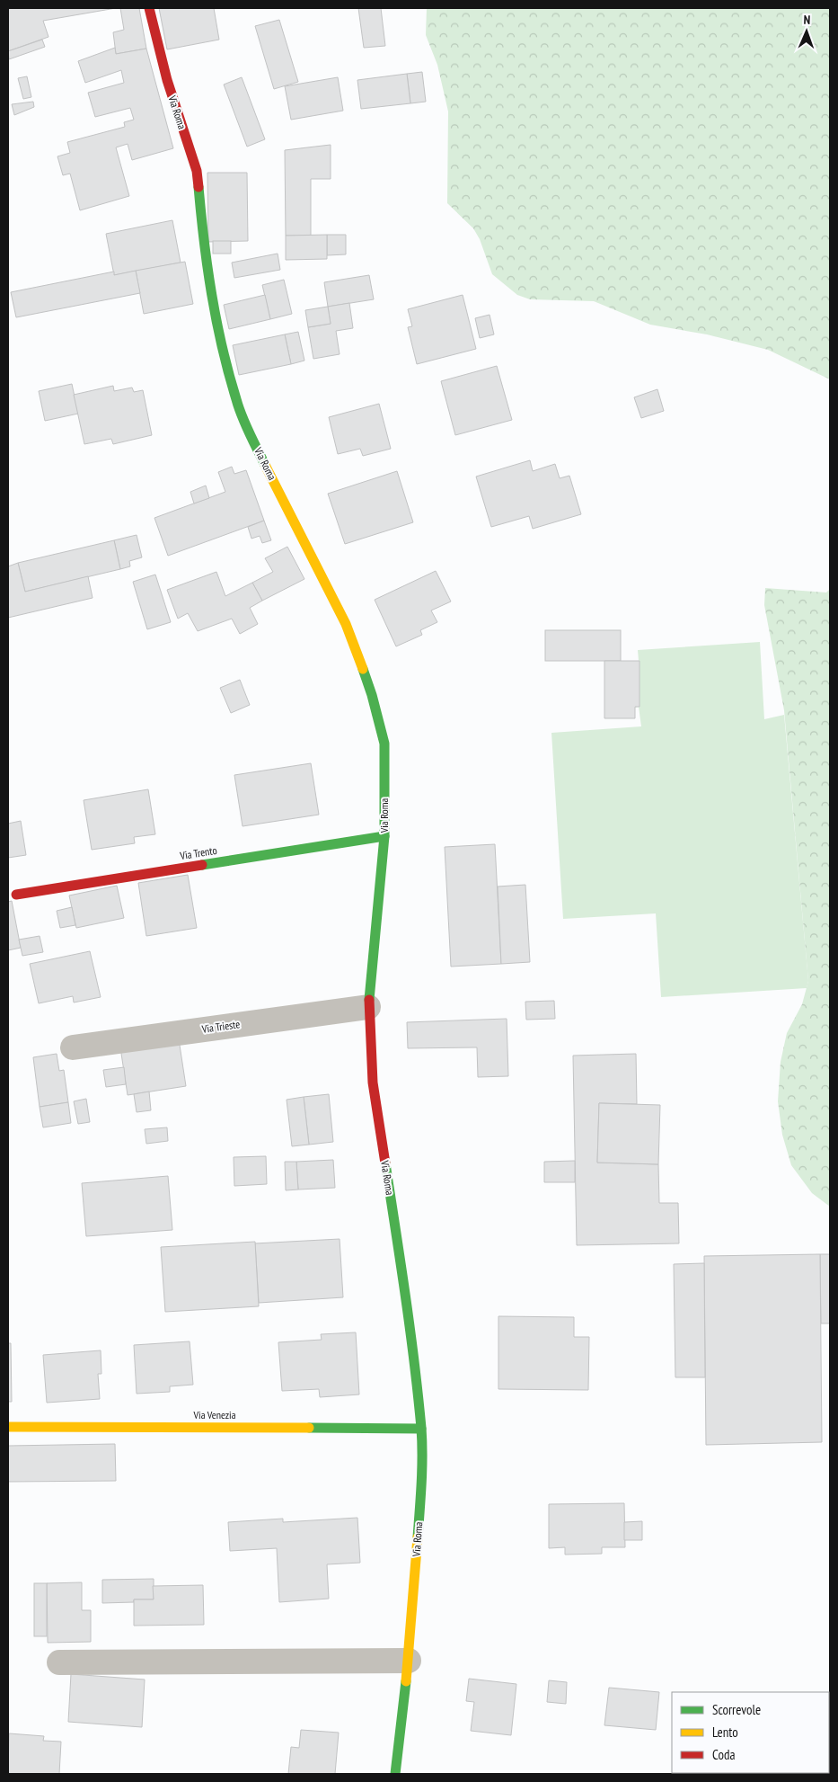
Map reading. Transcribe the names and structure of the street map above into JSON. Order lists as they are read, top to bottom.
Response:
{
  "streets": {
    "main road": ["Via Roma", "Via Trento", "Via Venezia"],
    "street": ["Via Trieste"]
  },
  "crossings": [
    ["Via Roma", "Via Trento"],
    ["Via Roma", "Via Trieste"],
    ["Via Roma", "Via Venezia"]
  ],
  "legend": ["Scorrevole", "Lento", "Coda"],
  "north": "top"
}
